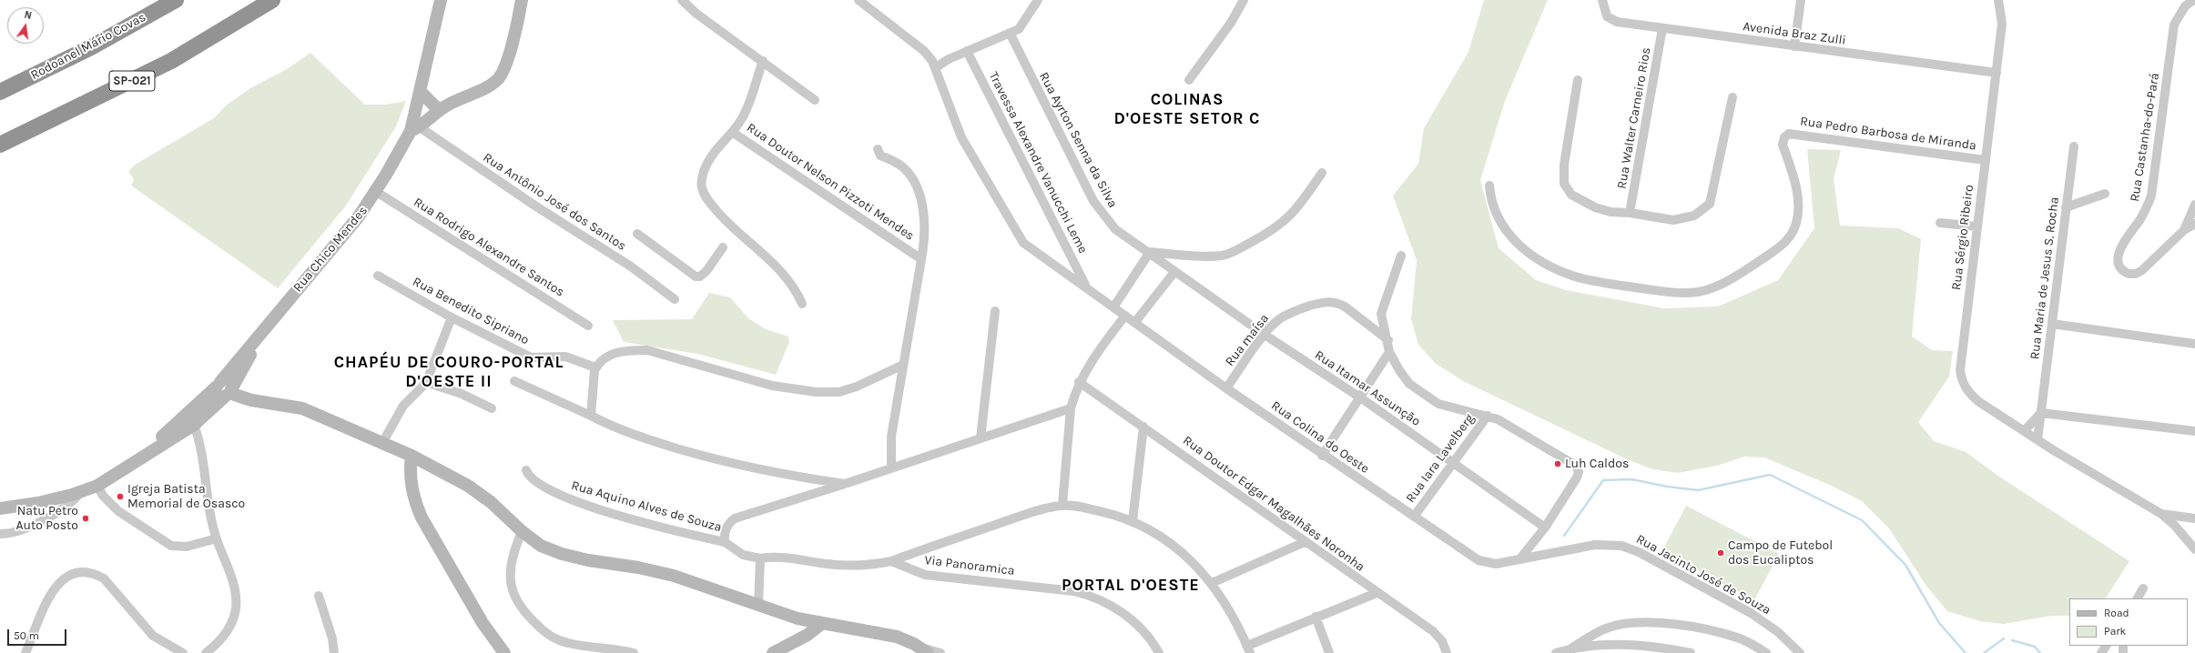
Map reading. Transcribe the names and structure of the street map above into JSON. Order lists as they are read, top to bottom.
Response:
{
  "streets": {
    "highway": ["Rodoanel Mário Covas", "SP-021"],
    "main road": ["Rua Chico Mendes"],
    "street": [
      "Avenida Braz Zulli",
      "Rua Walter Carneiro Rios",
      "Rua Pedro Barbosa de Miranda",
      "Rua Castanha-do-Pará",
      "Rua Ayrton Senna da Silva",
      "Travessa Alexandre Vanucchi Leme",
      "Rua Doutor Nelson Pizzoti Mendes",
      "Rua Antônio José dos Santos",
      "Rua Sérgio Ribeiro",
      "Rua Rodrigo Alexandre Santos",
      "Rua Maria de Jesus S. Rocha",
      "Rua Benedito Sipriano",
      "Rua maísa",
      "Rua Itamar Assunção",
      "Rua Colina do Oeste",
      "Rua Iara Lavelberg",
      "Rua Doutor Edgar Magalhães Noronha",
      "Rua Aquino Alves de Souza",
      "Via Panoramica",
      "Rua Jacinto José de Souza"
    ]
  },
  "crossings": [
    ["Avenida Braz Zulli", "Rua Walter Carneiro Rios"],
    ["Avenida Braz Zulli", "Rua Sérgio Ribeiro"],
    ["Rua Pedro Barbosa de Miranda", "Rua Sérgio Ribeiro"],
    ["Rua Ayrton Senna da Silva", "Rua Itamar Assunção"],
    ["Travessa Alexandre Vanucchi Leme", "Rua Colina do Oeste"],
    ["Rua Antônio José dos Santos", "Rua Chico Mendes"],
    ["Rua Sérgio Ribeiro", "Rua Maria de Jesus S. Rocha"],
    ["Rua Rodrigo Alexandre Santos", "Rua Chico Mendes"],
    ["Rua maísa", "Rua Itamar Assunção"],
    ["Rua maísa", "Rua Colina do Oeste"],
    ["Rua Itamar Assunção", "Rua Iara Lavelberg"],
    ["Rua Colina do Oeste", "Rua Iara Lavelberg"],
    ["Rua Colina do Oeste", "Rua Jacinto José de Souza"]
  ],
  "districts": ["COLINAS D'OESTE SETOR C", "CHAPÉU DE COURO-PORTAL D'OESTE II", "PORTAL D'OESTE"],
  "places": [
    "Luh Caldos",
    "Igreja Batista Memorial de Osasco",
    "Natu Petro Auto Posto",
    "Campo de Futebol dos Eucaliptos"
  ],
  "legend": ["Road", "Park"],
  "scale_bar": "50 m",
  "north": "top"
}
